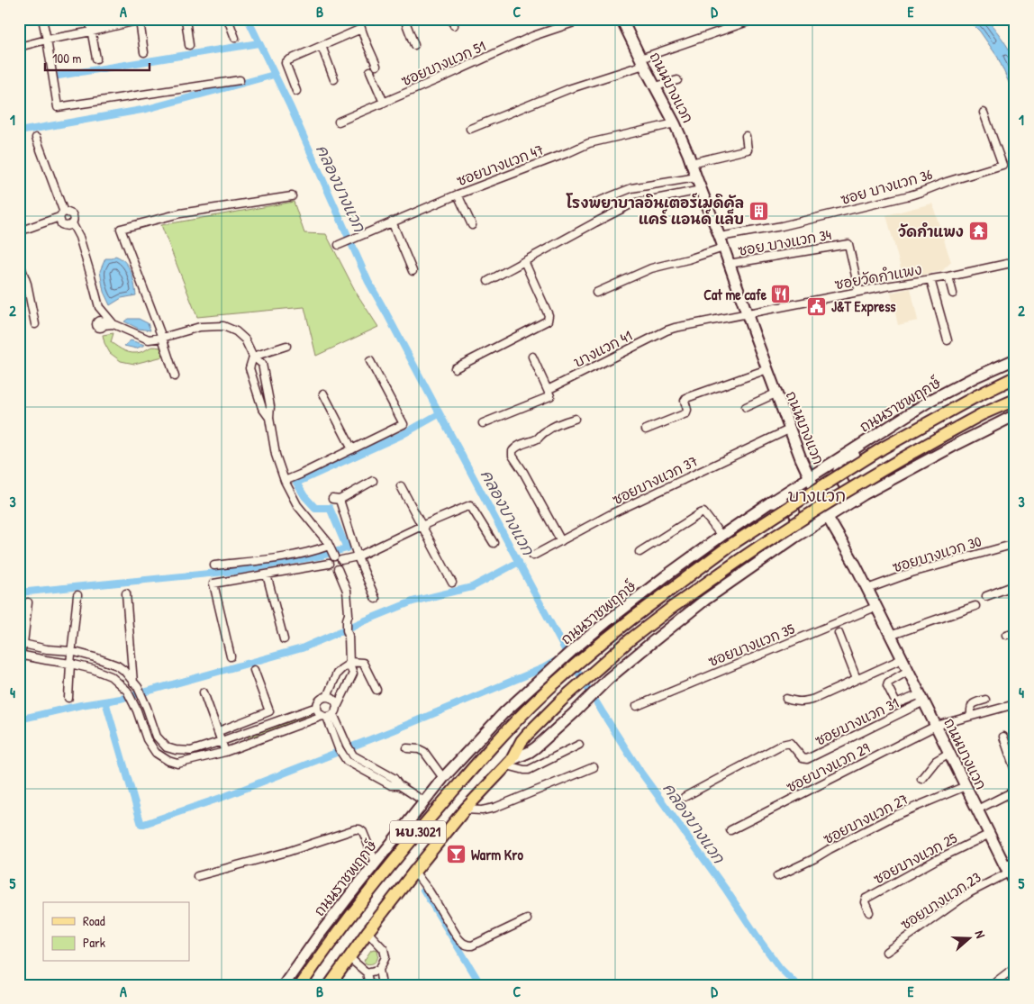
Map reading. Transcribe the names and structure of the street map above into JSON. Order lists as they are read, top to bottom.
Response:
{
  "streets": {
    "main road": ["ถนนบางแวก", "ถนนราชพฤกษ์", "นบ.3021"],
    "street": [
      "ซอยบางแวก 51",
      "ซอยบางแวก 47",
      "ซอย บางแวก 36",
      "ซอย บางแวก 34",
      "ซอยวัดกำแพง",
      "บางแวก 41",
      "ซอยบางแวก 37",
      "ซอยบางแวก 30",
      "ซอยบางแวก 35",
      "ซอยบางแวก 31",
      "ซอยบางแวก 29",
      "ซอยบางแวก 27",
      "ซอยบางแวก 25",
      "ซอยบางแวก 23"
    ]
  },
  "crossings": [
    ["ถนนบางแวก", "ซอยบางแวก 47"],
    ["ถนนบางแวก", "ซอย บางแวก 36"],
    ["ถนนบางแวก", "ซอย บางแวก 34"],
    ["ถนนบางแวก", "ซอยวัดกำแพง"],
    ["ถนนบางแวก", "บางแวก 41"],
    ["ถนนบางแวก", "ถนนราชพฤกษ์"],
    ["ถนนบางแวก", "ซอยบางแวก 37"],
    ["ถนนบางแวก", "ซอยบางแวก 30"],
    ["ถนนบางแวก", "ซอยบางแวก 35"],
    ["ถนนบางแวก", "ซอยบางแวก 31"],
    ["ถนนบางแวก", "ซอยบางแวก 29"],
    ["ถนนบางแวก", "ซอยบางแวก 27"],
    ["ถนนบางแวก", "นบ.3021"],
    ["ถนนบางแวก", "ซอยบางแวก 25"],
    ["ถนนบางแวก", "ซอยบางแวก 23"],
    ["ซอย บางแวก 34", "ซอยวัดกำแพง"],
    ["ซอยวัดกำแพง", "บางแวก 41"]
  ],
  "districts": ["บางแวก"],
  "water": ["คลองบางแวก"],
  "places": {
    "building": ["โรงพยาบาลอินเตอร์เมดิคัล แคร์ แอนด์ แล็บ"],
    "temple": ["วัดกำแพง"],
    "restaurant": ["Cat me cafe"],
    "public building": ["J&T Express"],
    "bar": ["Warm Kro"]
  },
  "legend": ["Road", "Park"],
  "scale_bar": "100 m",
  "north": "right",
  "grid": {
    "columns": [
      "A",
      "B",
      "C",
      "D",
      "E"
    ],
    "rows": [
      "1",
      "2",
      "3",
      "4",
      "5"
    ]
  }
}
